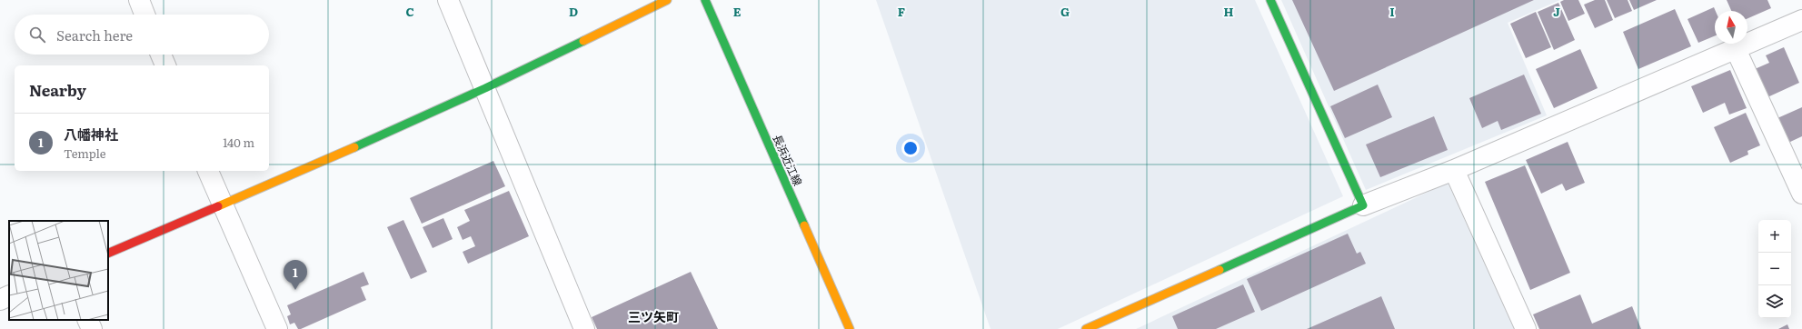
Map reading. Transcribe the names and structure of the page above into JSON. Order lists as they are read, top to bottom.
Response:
{
  "streets": {
    "street": ["長浜近江線"]
  },
  "districts": ["三ツ矢町"],
  "north": "top",
  "page": {
    "search": "Search here",
    "heading": "Nearby",
    "list": [
      {
        "mark": "1",
        "name": "八幡神社",
        "note": "Temple",
        "value": "140 m"
      }
    ],
    "map_buttons": ["+", "−"],
    "pins": "1"
  },
  "grid": {
    "columns": [
      "C",
      "D",
      "E",
      "F",
      "G",
      "H",
      "I",
      "J"
    ]
  }
}
